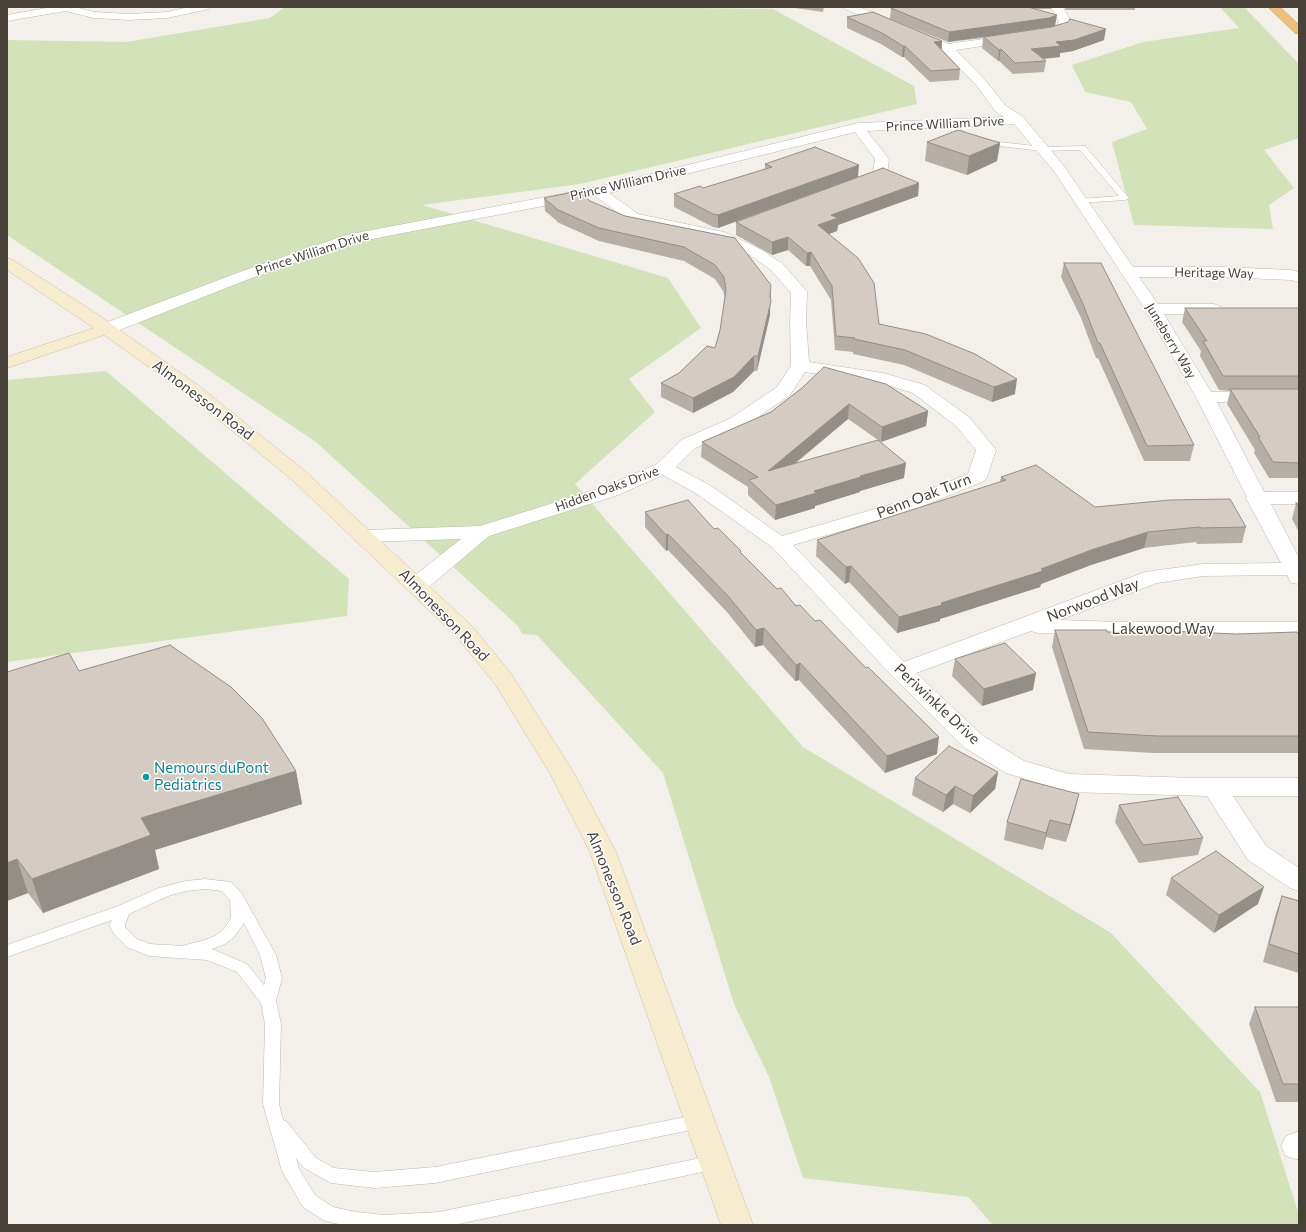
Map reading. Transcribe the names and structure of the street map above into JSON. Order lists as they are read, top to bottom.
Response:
{
  "streets": {
    "main road": ["Almonesson Road"],
    "street": [
      "Prince William Drive",
      "Heritage Way",
      "Juneberry Way",
      "Hidden Oaks Drive",
      "Penn Oak Turn",
      "Norwood Way",
      "Lakewood Way",
      "Periwinkle Drive"
    ]
  },
  "crossings": [
    ["Prince William Drive", "Juneberry Way"],
    ["Prince William Drive", "Almonesson Road"],
    ["Heritage Way", "Juneberry Way"],
    ["Juneberry Way", "Norwood Way"],
    ["Almonesson Road", "Hidden Oaks Drive"],
    ["Hidden Oaks Drive", "Penn Oak Turn"],
    ["Hidden Oaks Drive", "Periwinkle Drive"],
    ["Penn Oak Turn", "Periwinkle Drive"],
    ["Norwood Way", "Lakewood Way"],
    ["Norwood Way", "Periwinkle Drive"]
  ],
  "places": ["Nemours duPont Pediatrics"]
}
